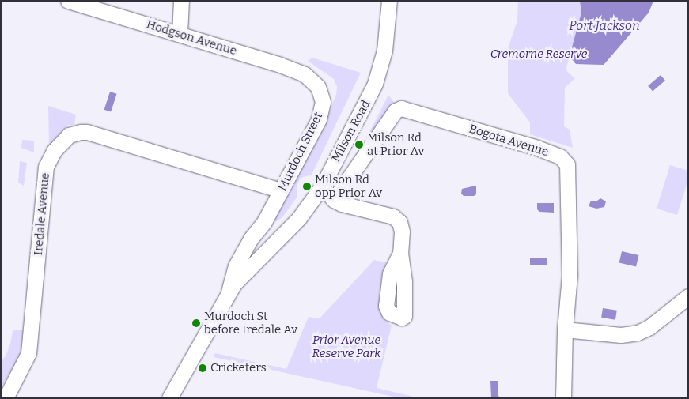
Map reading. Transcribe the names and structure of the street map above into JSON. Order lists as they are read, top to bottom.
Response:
{
  "streets": {
    "street": [
      "Hodgson Avenue",
      "Milson Road",
      "Bogota Avenue",
      "Murdoch Street",
      "Iredale Avenue"
    ]
  },
  "crossings": [
    ["Hodgson Avenue", "Murdoch Street"],
    ["Milson Road", "Murdoch Street"],
    ["Murdoch Street", "Iredale Avenue"]
  ],
  "water": ["Port Jackson"],
  "parks": ["Cremorne Reserve", "Prior Avenue Reserve Park"],
  "places": [
    "Milson Rd at Prior Av",
    "Milson Rd opp Prior Av",
    "Murdoch St before Iredale Av",
    "Cricketers"
  ]
}
